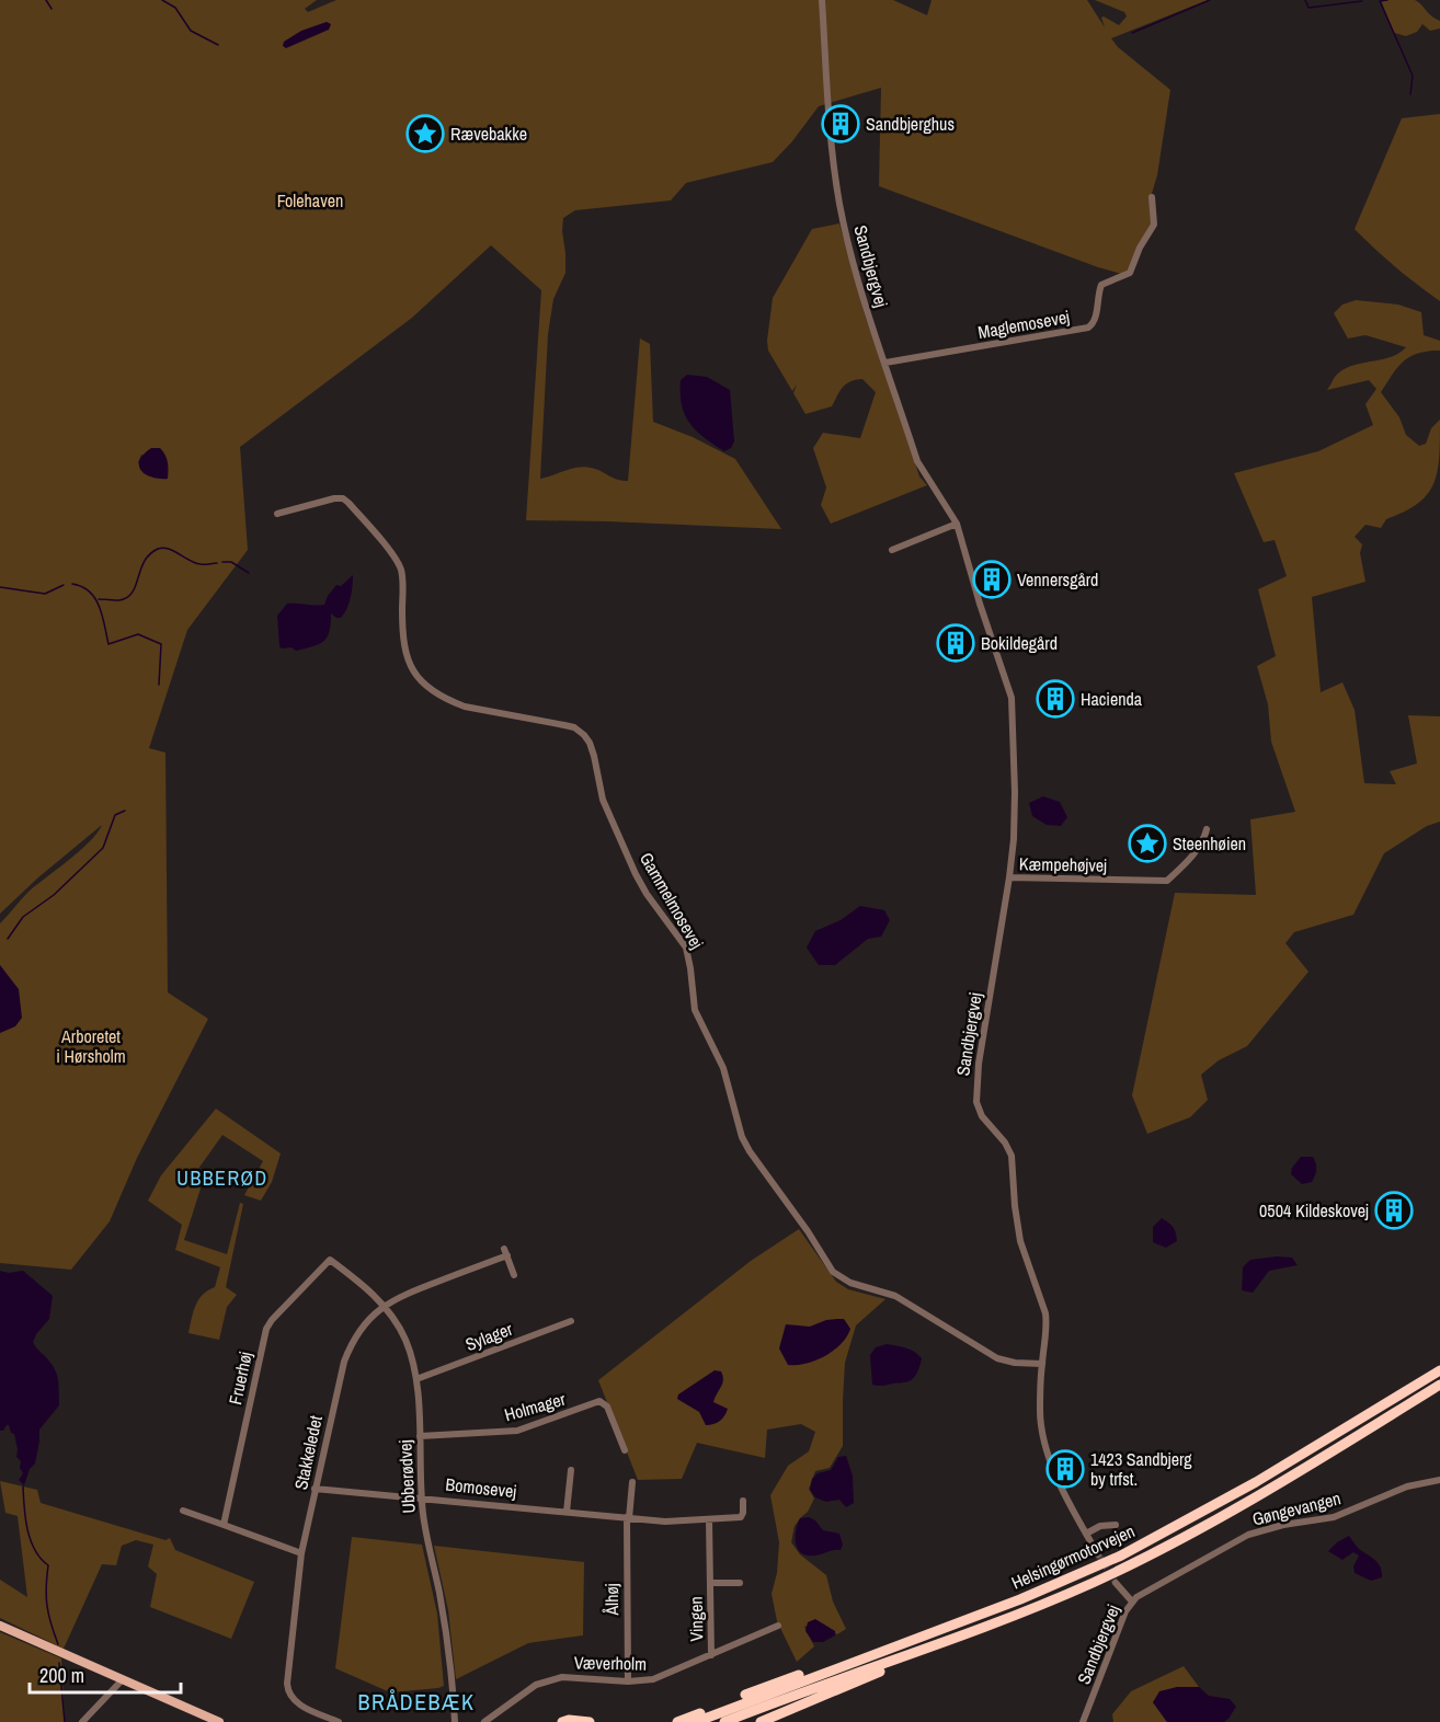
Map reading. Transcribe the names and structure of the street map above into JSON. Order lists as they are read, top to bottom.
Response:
{
  "streets": {
    "highway": ["Helsingørmotorvejen"],
    "street": [
      "Sandbjergvej",
      "Maglemosevej",
      "Kæmpehøjvej",
      "Gammelmosevej",
      "Sylager",
      "Fruerhøj",
      "Holmager",
      "Stakkeledet",
      "Ubberødvej",
      "Bomosevej",
      "Gøngevangen",
      "Ålhøj",
      "Vingen",
      "Væverholm"
    ]
  },
  "crossings": [
    ["Sandbjergvej", "Maglemosevej"],
    ["Sandbjergvej", "Kæmpehøjvej"],
    ["Sandbjergvej", "Gammelmosevej"],
    ["Sandbjergvej", "Gøngevangen"],
    ["Sylager", "Ubberødvej"],
    ["Fruerhøj", "Ubberødvej"],
    ["Holmager", "Ubberødvej"],
    ["Stakkeledet", "Ubberødvej"],
    ["Stakkeledet", "Bomosevej"],
    ["Ubberødvej", "Bomosevej"],
    ["Bomosevej", "Ålhøj"],
    ["Bomosevej", "Vingen"],
    ["Ålhøj", "Væverholm"],
    ["Vingen", "Væverholm"]
  ],
  "districts": ["UBBERØD", "BRÅDEBÆK"],
  "parks": ["Folehaven", "Arboretet i Hørsholm"],
  "places": {
    "building": [
      "Sandbjerghus",
      "Vennersgård",
      "Bokildegård",
      "Hacienda",
      "0504 Kildeskovej",
      "1423 Sandbjerg by trfst."
    ],
    "place": ["Rævebakke", "Steenhøien"]
  },
  "scale_bar": "200 m"
}
